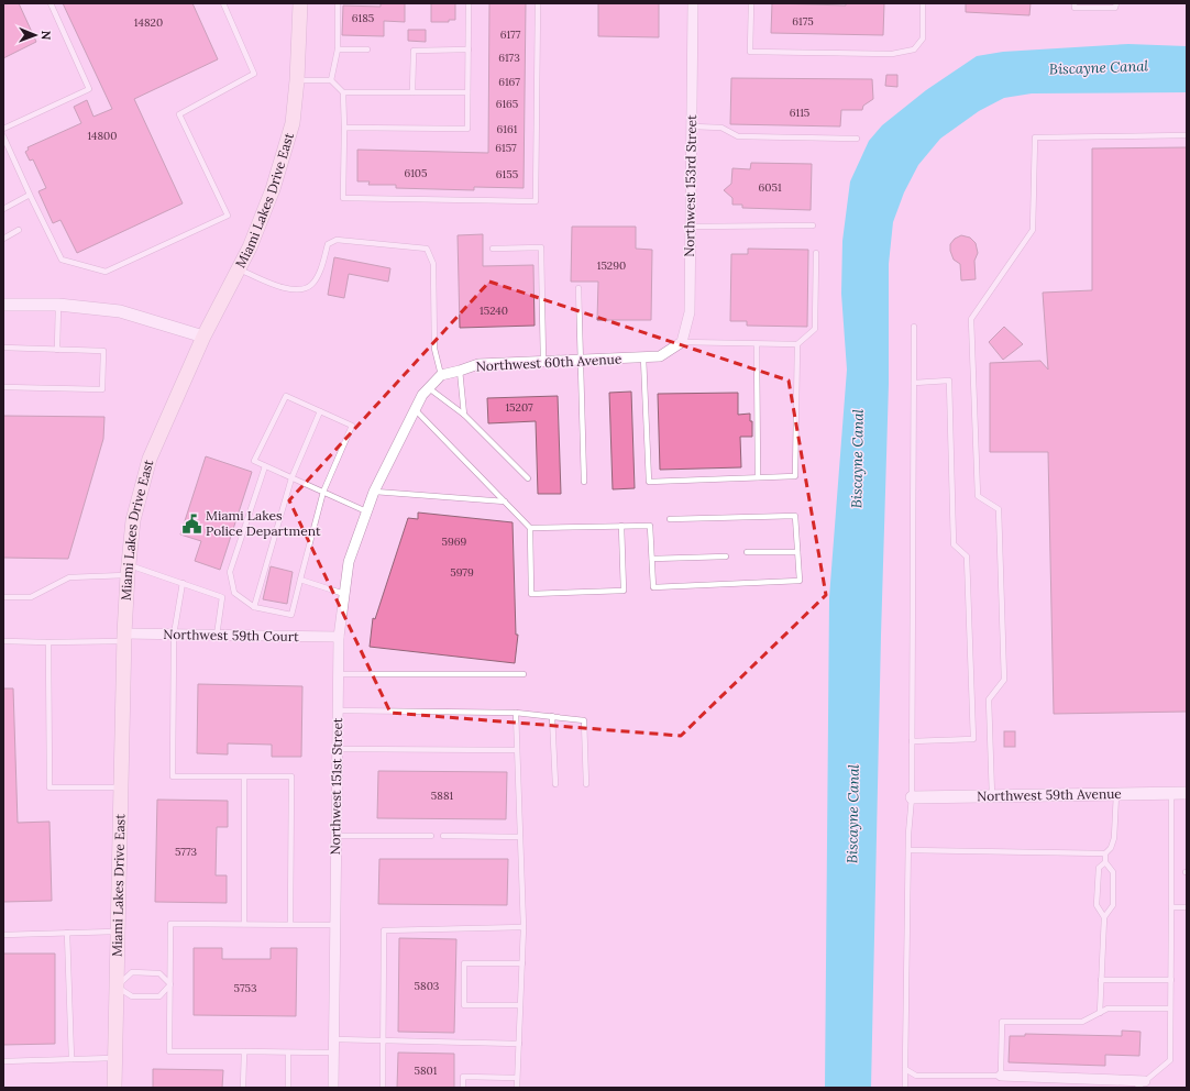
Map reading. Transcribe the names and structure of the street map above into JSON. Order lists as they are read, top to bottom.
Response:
{
  "streets": {
    "main road": ["Miami Lakes Drive East"],
    "street": [
      "Northwest 153rd Street",
      "Northwest 60th Avenue",
      "Northwest 59th Court",
      "Northwest 151st Street",
      "Northwest 59th Avenue"
    ]
  },
  "crossings": [
    ["Northwest 153rd Street", "Northwest 60th Avenue"],
    ["Miami Lakes Drive East", "Northwest 59th Court"],
    ["Northwest 59th Court", "Northwest 151st Street"]
  ],
  "water": ["Biscayne Canal"],
  "places": {
    "public building": ["Miami Lakes Police Department"]
  },
  "house_numbers": [
    "6185",
    "6175",
    "14820",
    "6177",
    "6173",
    "6167",
    "6165",
    "6115",
    "6161",
    "14800",
    "6157",
    "6105",
    "6155",
    "6051",
    "15290",
    "15240",
    "15207",
    "5969",
    "5979",
    "5881",
    "5773",
    "5803",
    "5753",
    "5801"
  ],
  "north": "right"
}
